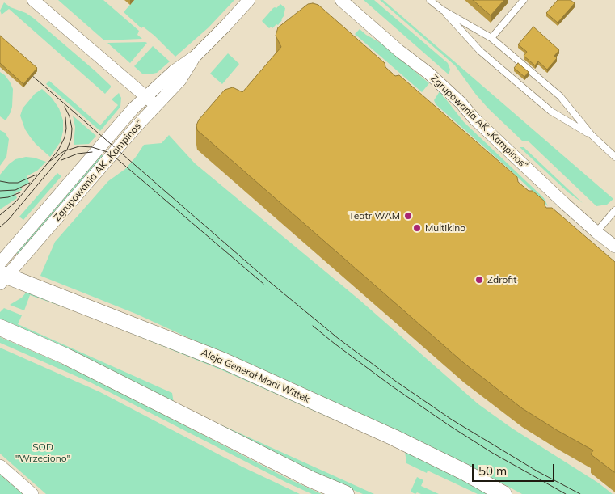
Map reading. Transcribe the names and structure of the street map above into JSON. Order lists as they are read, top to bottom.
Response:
{
  "streets": {
    "main road": ["Aleja Generał Marii Wittek"],
    "street": ["Zgrupowania AK „Kampinos”"]
  },
  "crossings": [
    ["Zgrupowania AK „Kampinos”", "Aleja Generał Marii Wittek"]
  ],
  "parks": ["SOD \"Wrzeciono\""],
  "places": ["Teatr WAM", "Multikino", "Zdrofit"],
  "scale_bar": "50 m"
}
